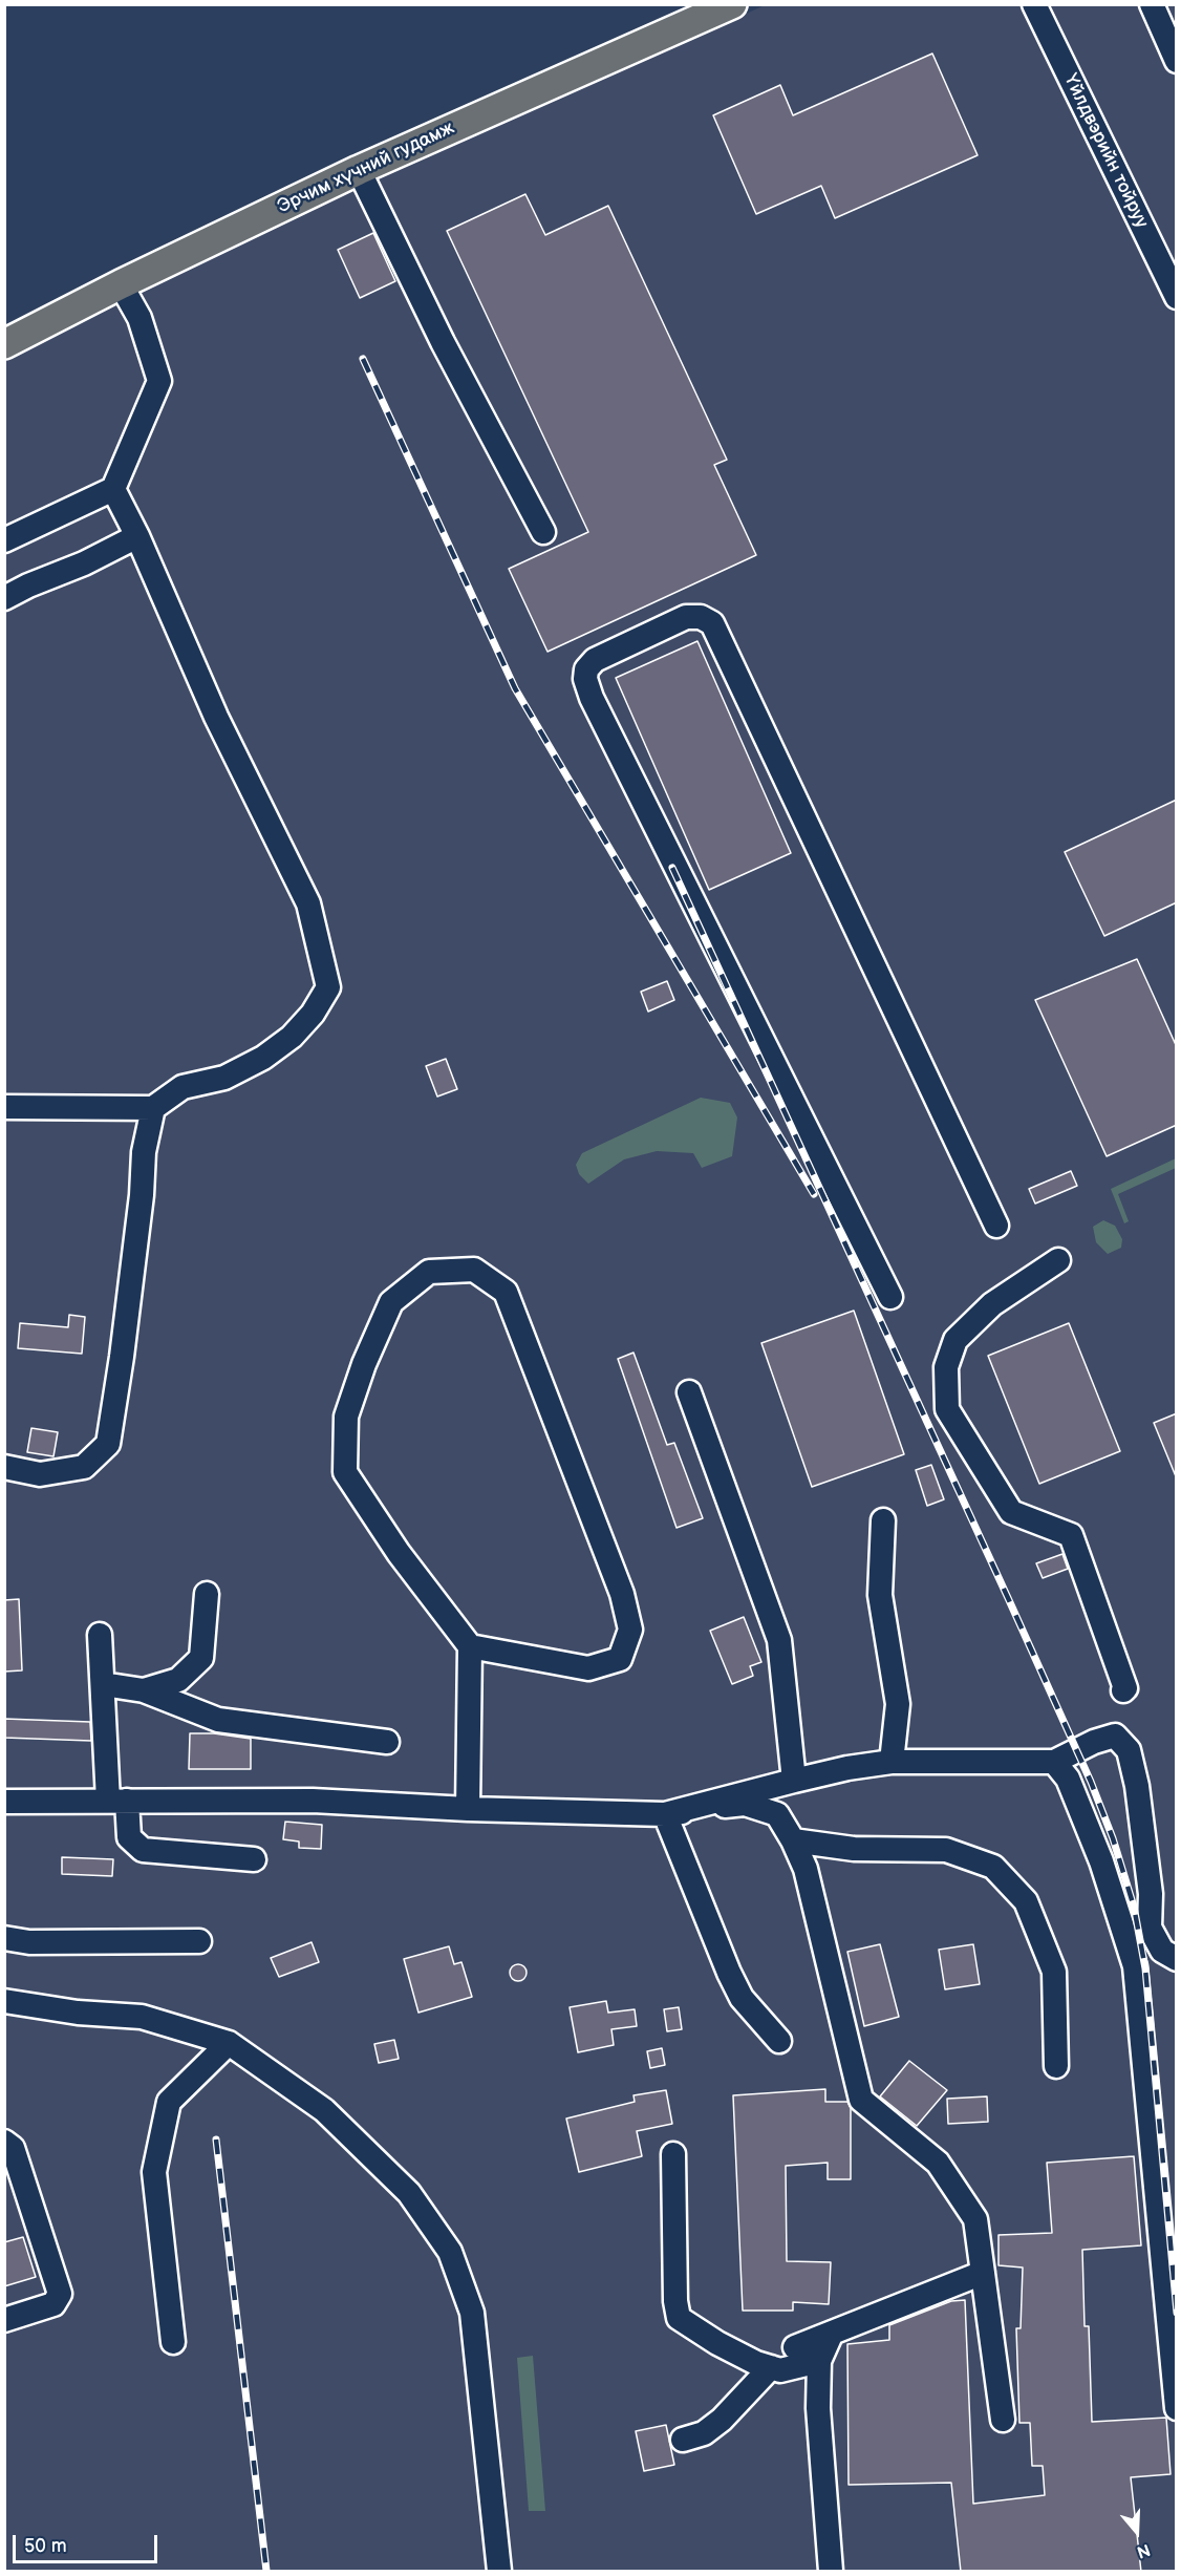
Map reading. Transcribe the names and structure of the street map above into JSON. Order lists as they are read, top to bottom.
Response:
{
  "streets": {
    "main road": ["Эрчим хүчний гудамж"],
    "street": ["Үйлдвэрийн тойруу"]
  },
  "scale_bar": "50 m",
  "north": "bottom"
}
